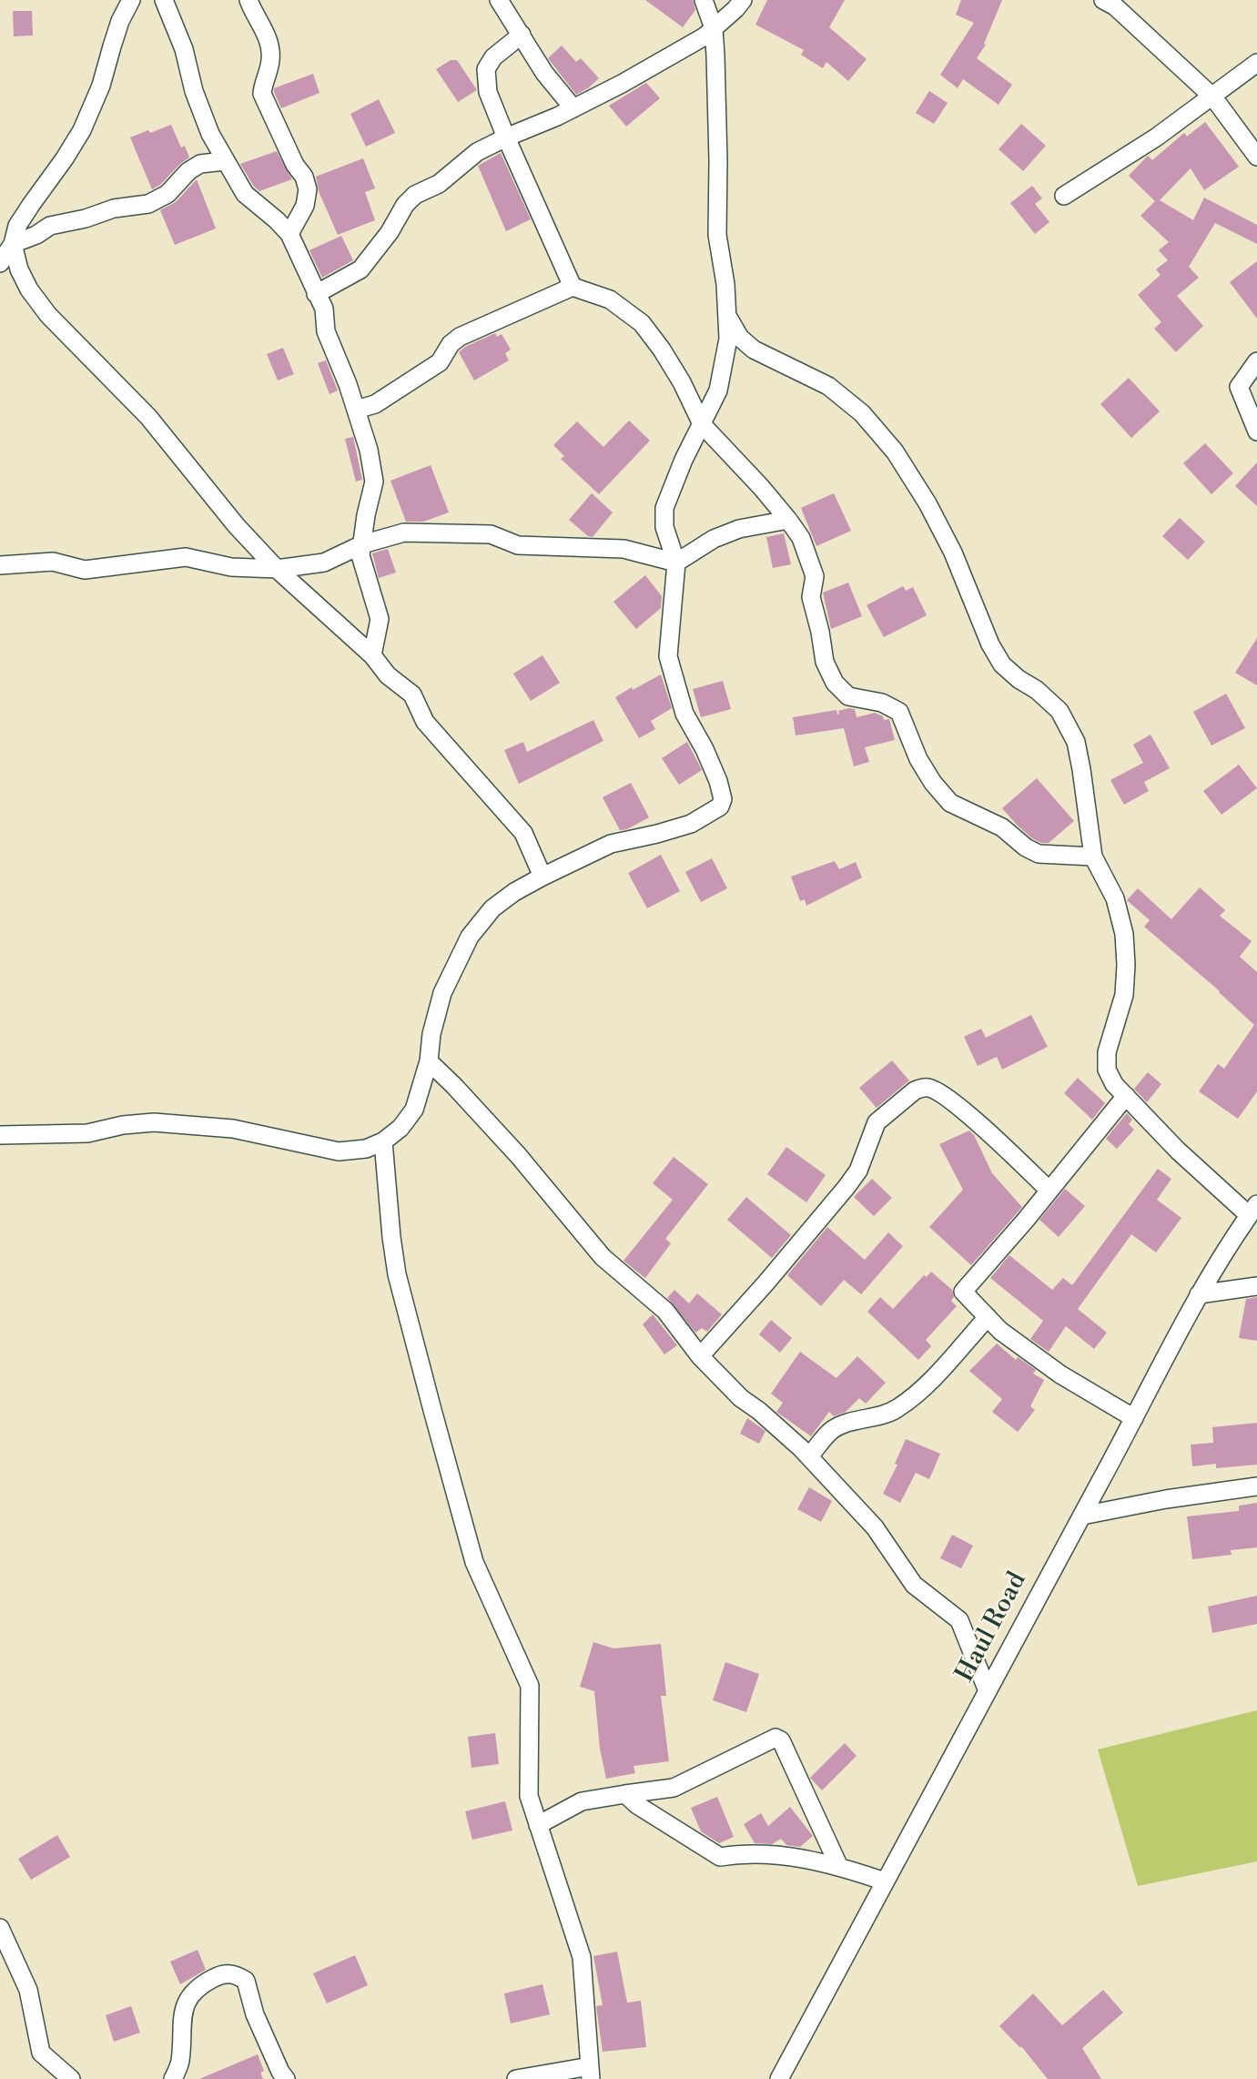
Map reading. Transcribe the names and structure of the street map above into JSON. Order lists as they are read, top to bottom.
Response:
{
  "streets": {
    "street": ["Haul Road"]
  }
}
